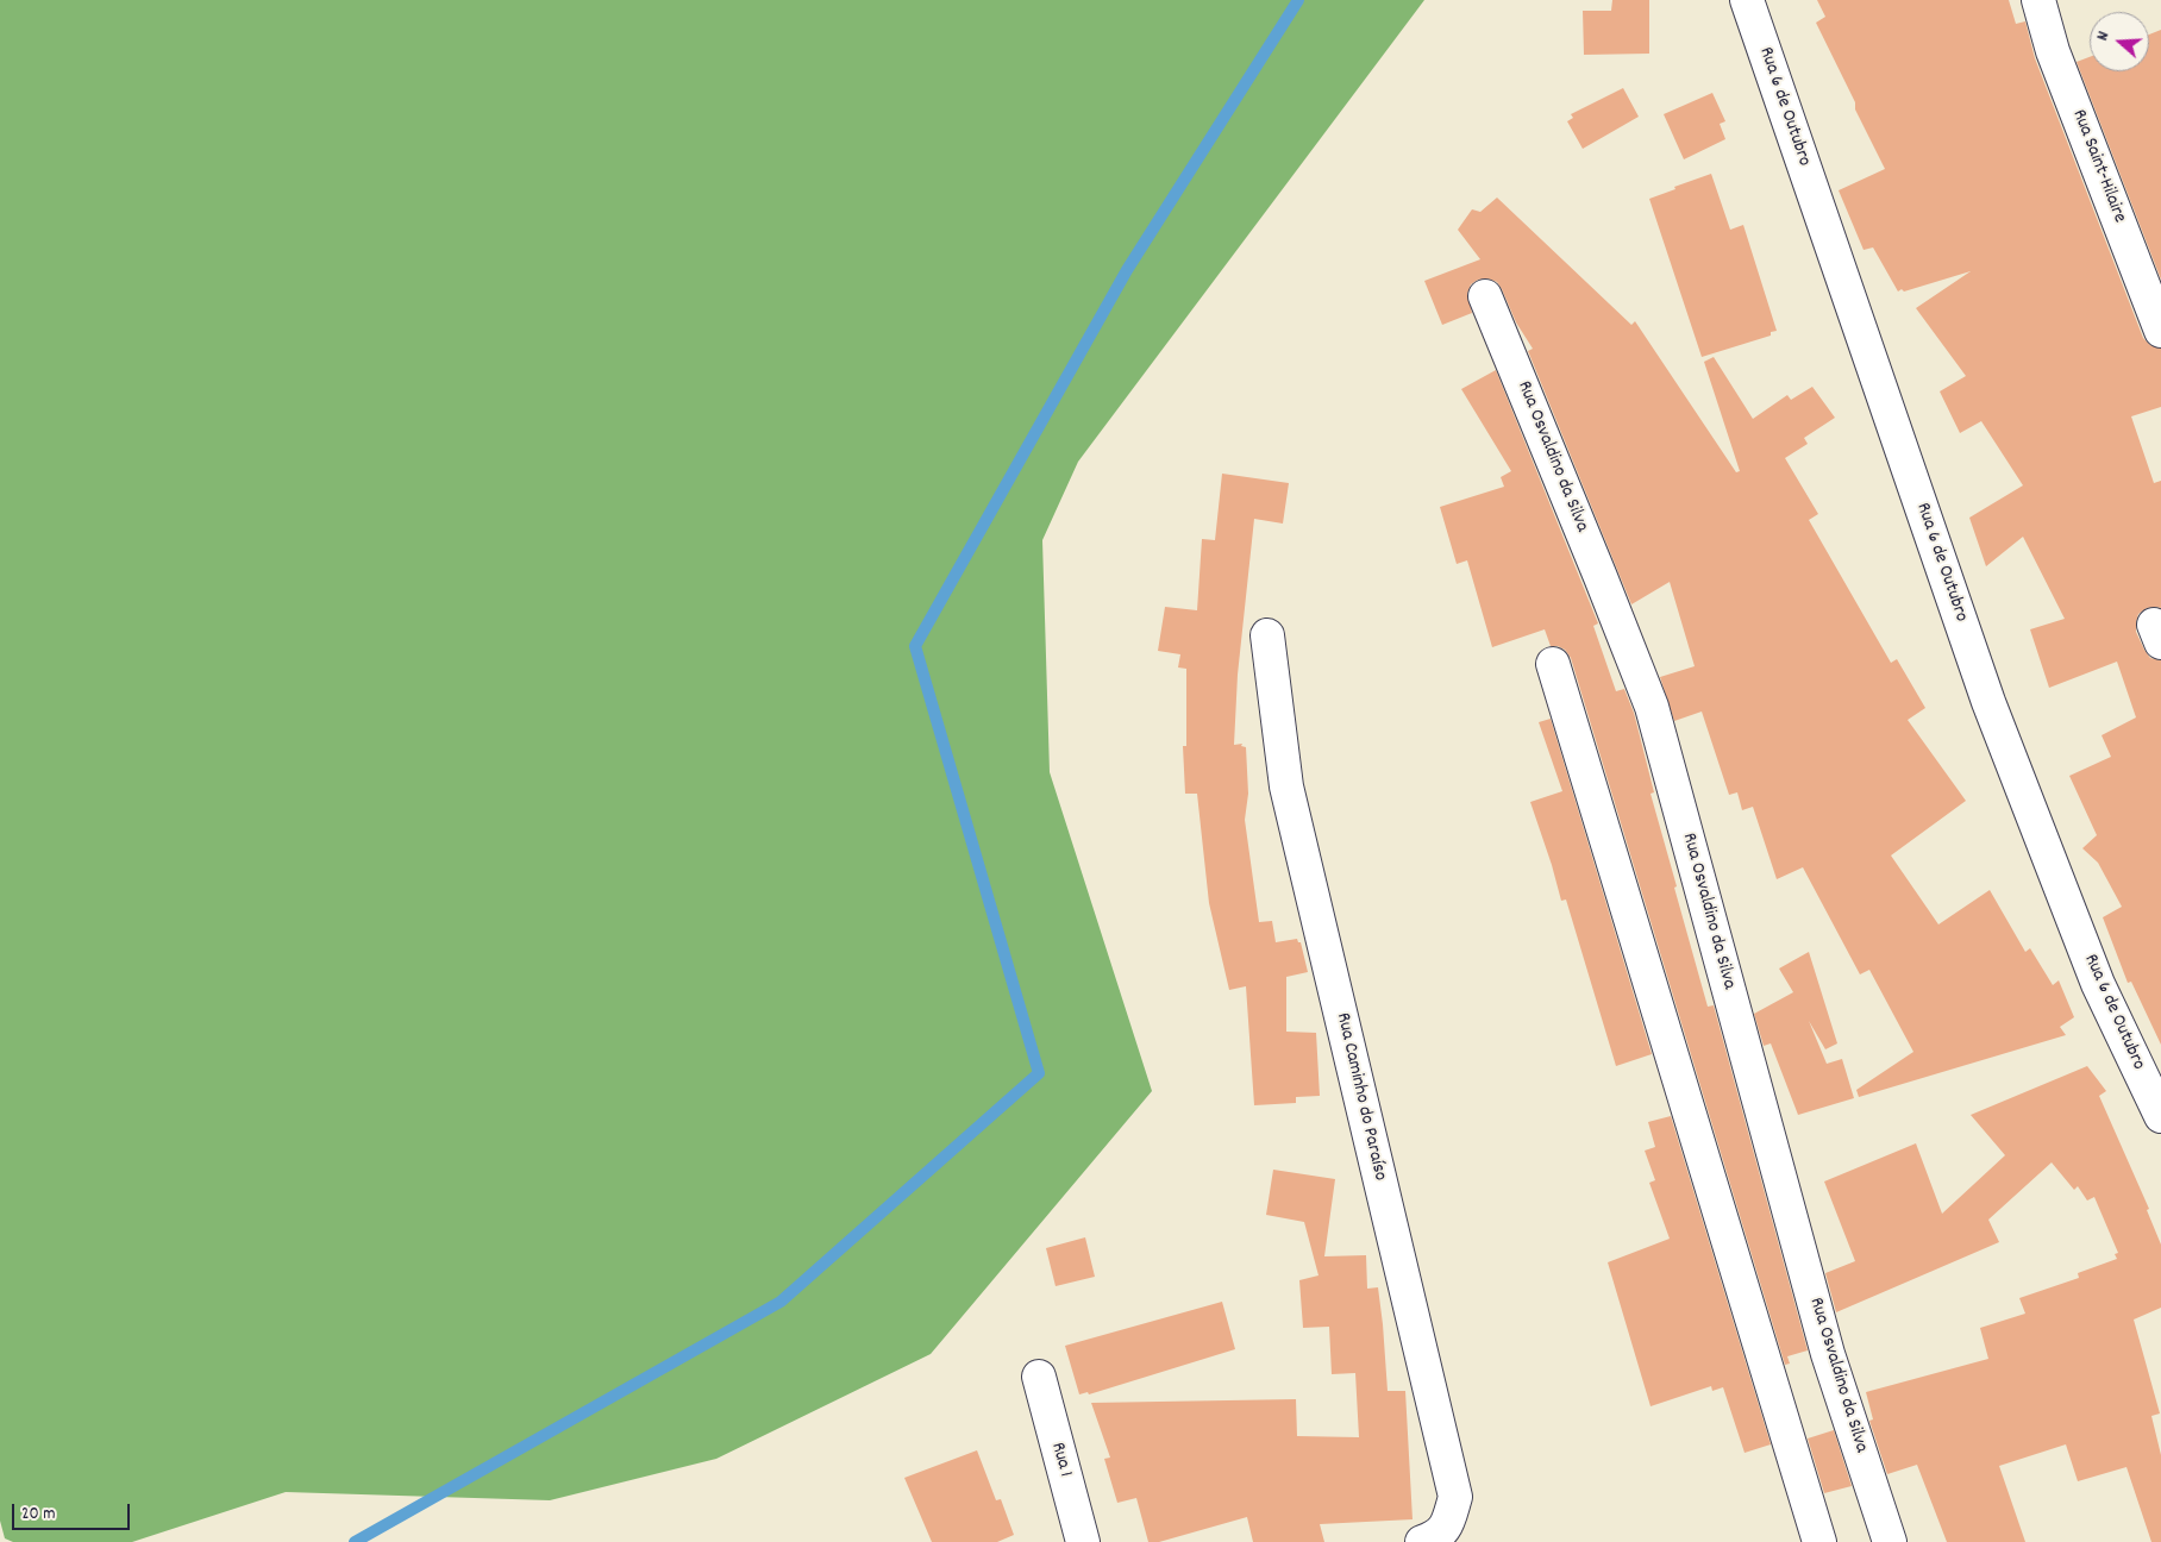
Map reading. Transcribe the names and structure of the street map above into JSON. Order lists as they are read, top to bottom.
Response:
{
  "streets": {
    "street": [
      "Rua 6 de Outubro",
      "Rua Saint-Hilaire",
      "Rua Osvaldino da Silva",
      "Rua Caminho do Paraíso",
      "Rua 1"
    ]
  },
  "scale_bar": "20 m",
  "north": "left"
}
